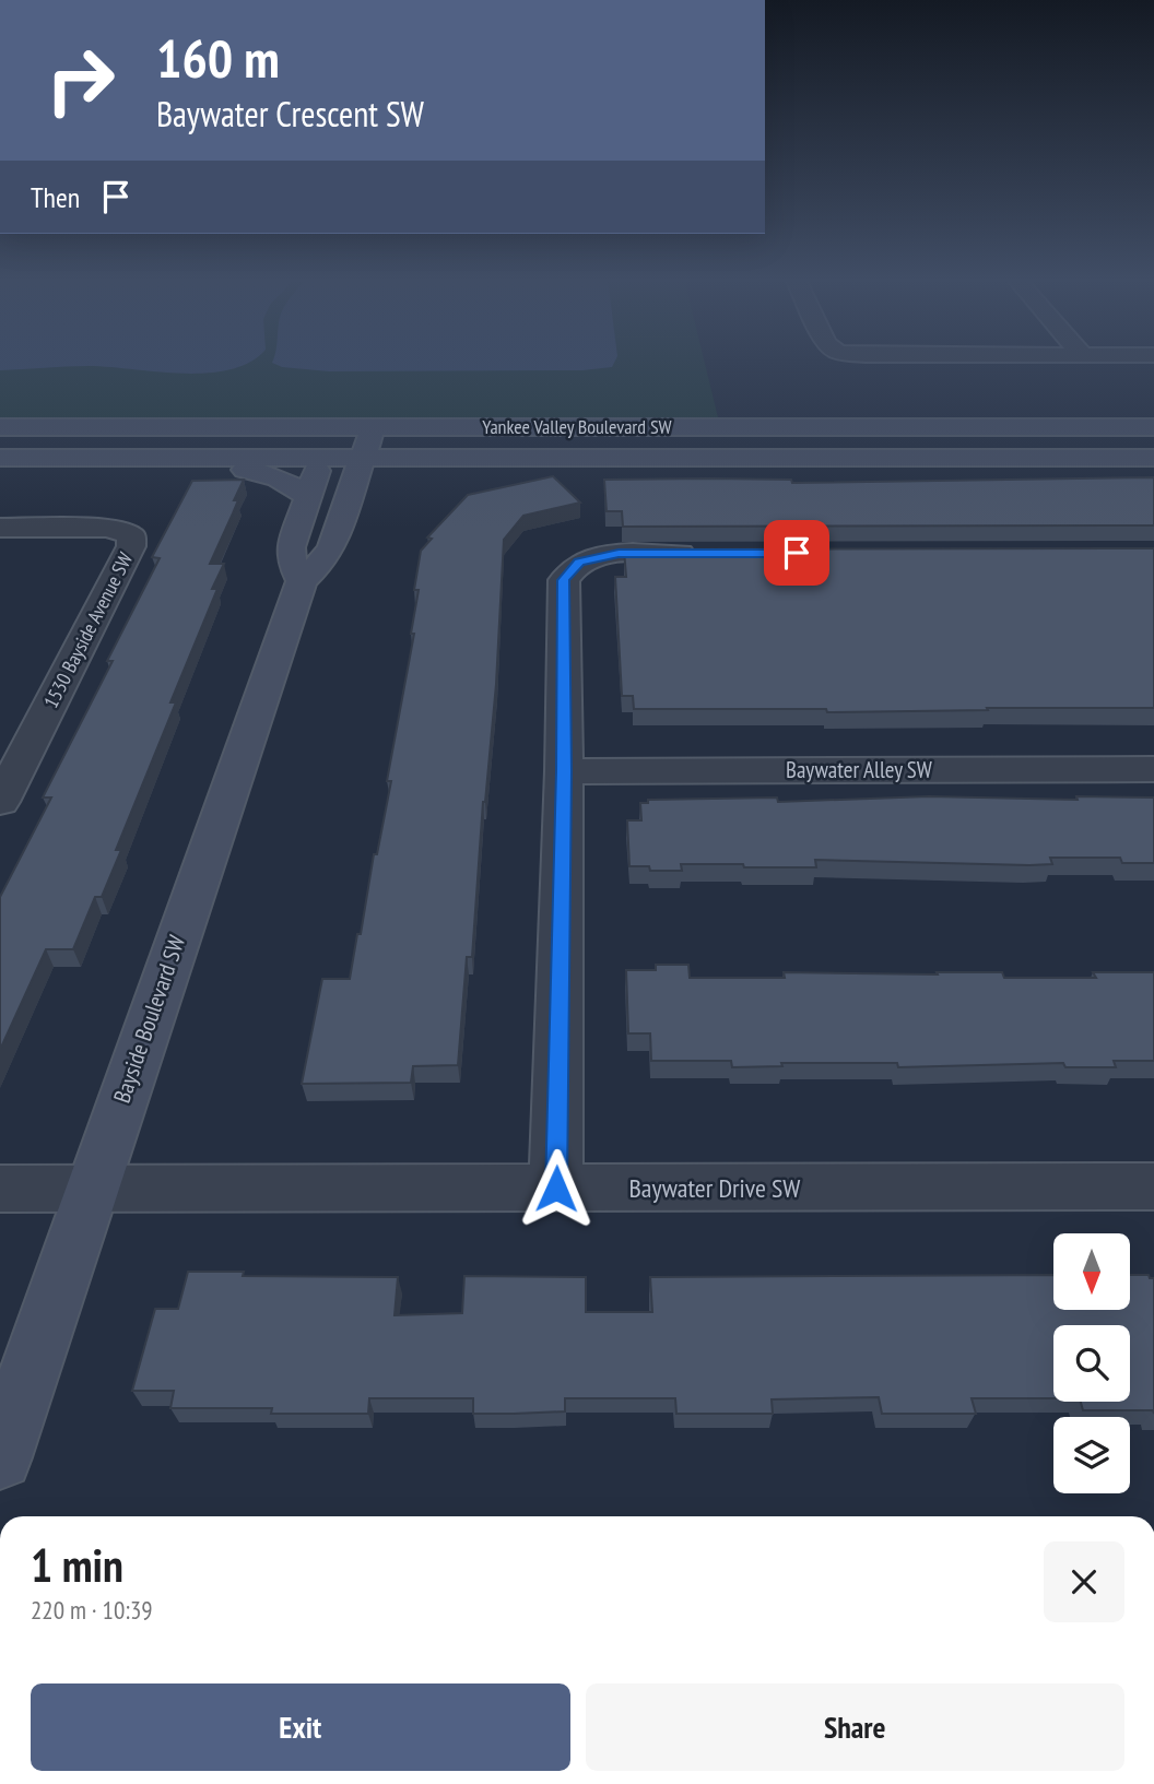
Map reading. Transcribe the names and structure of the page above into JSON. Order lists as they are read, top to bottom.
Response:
{
  "streets": {
    "main road": ["Yankee Valley Boulevard SW", "Bayside Boulevard SW"],
    "street": ["1530 Bayside Avenue SW", "Baywater Alley SW", "Baywater Drive SW"]
  },
  "crossings": [
    ["Yankee Valley Boulevard SW", "Bayside Boulevard SW"],
    ["Bayside Boulevard SW", "Baywater Drive SW"]
  ],
  "north": "bottom",
  "page": {
    "turn": ["160 m", "Baywater Crescent SW"],
    "then": "Then",
    "heading": ["1 min", "220 m · 10:39"],
    "buttons": ["Exit", "Share"]
  }
}
